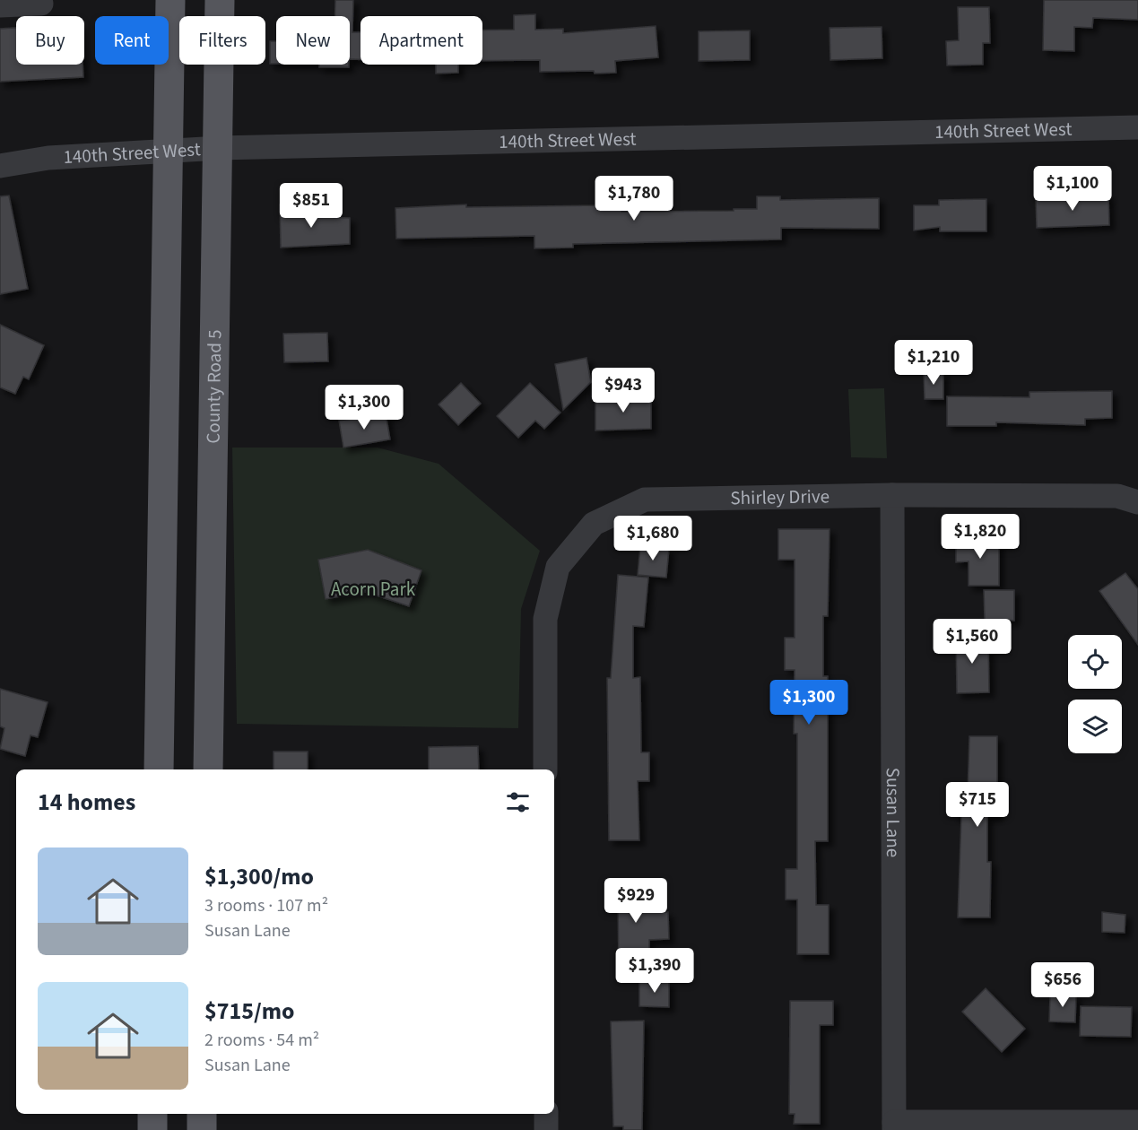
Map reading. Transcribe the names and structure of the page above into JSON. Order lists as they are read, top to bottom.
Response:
{
  "streets": {
    "main road": ["County Road 5"],
    "street": ["140th Street West", "Shirley Drive", "Susan Lane"]
  },
  "crossings": [
    ["140th Street West", "County Road 5"],
    ["Shirley Drive", "Susan Lane"]
  ],
  "parks": ["Acorn Park"],
  "page": {
    "chip": [
      "Buy",
      "Rent",
      "Filters",
      "New",
      "Apartment"
    ],
    "price": [
      "$1,100",
      "$1,780",
      "$851",
      "$1,210",
      "$943",
      "$1,300",
      "$1,820",
      "$1,680",
      "$1,560",
      "$1,300",
      "$715",
      "$929",
      "$1,390",
      "$656"
    ],
    "heading": "14 homes",
    "list": [
      {
        "name": "$1,300/mo",
        "note": "3 rooms · 107 m² · Susan Lane"
      },
      {
        "name": "$715/mo",
        "note": "2 rooms · 54 m² · Susan Lane"
      }
    ]
  }
}
